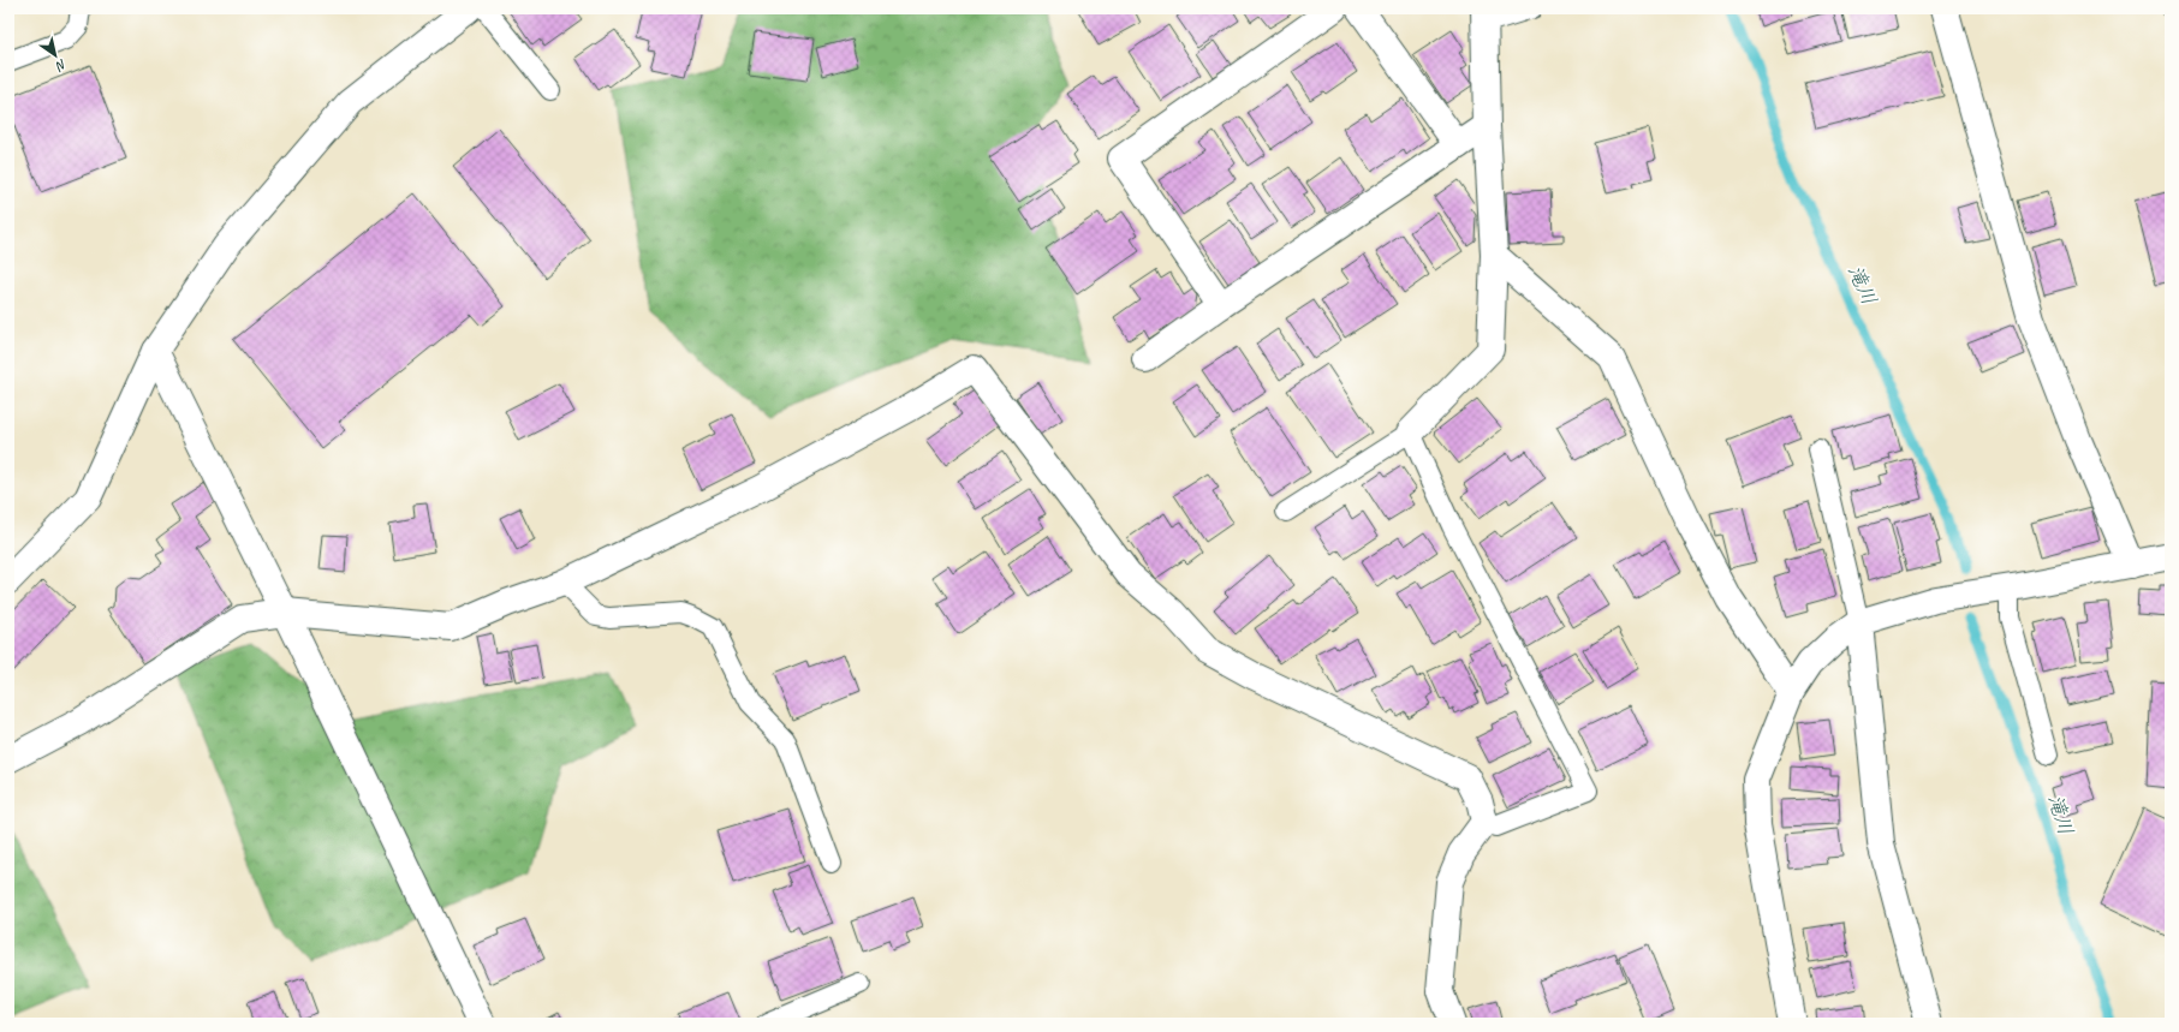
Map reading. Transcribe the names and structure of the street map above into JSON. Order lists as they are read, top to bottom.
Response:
{
  "water": ["滝川"],
  "north": "bottom right"
}
